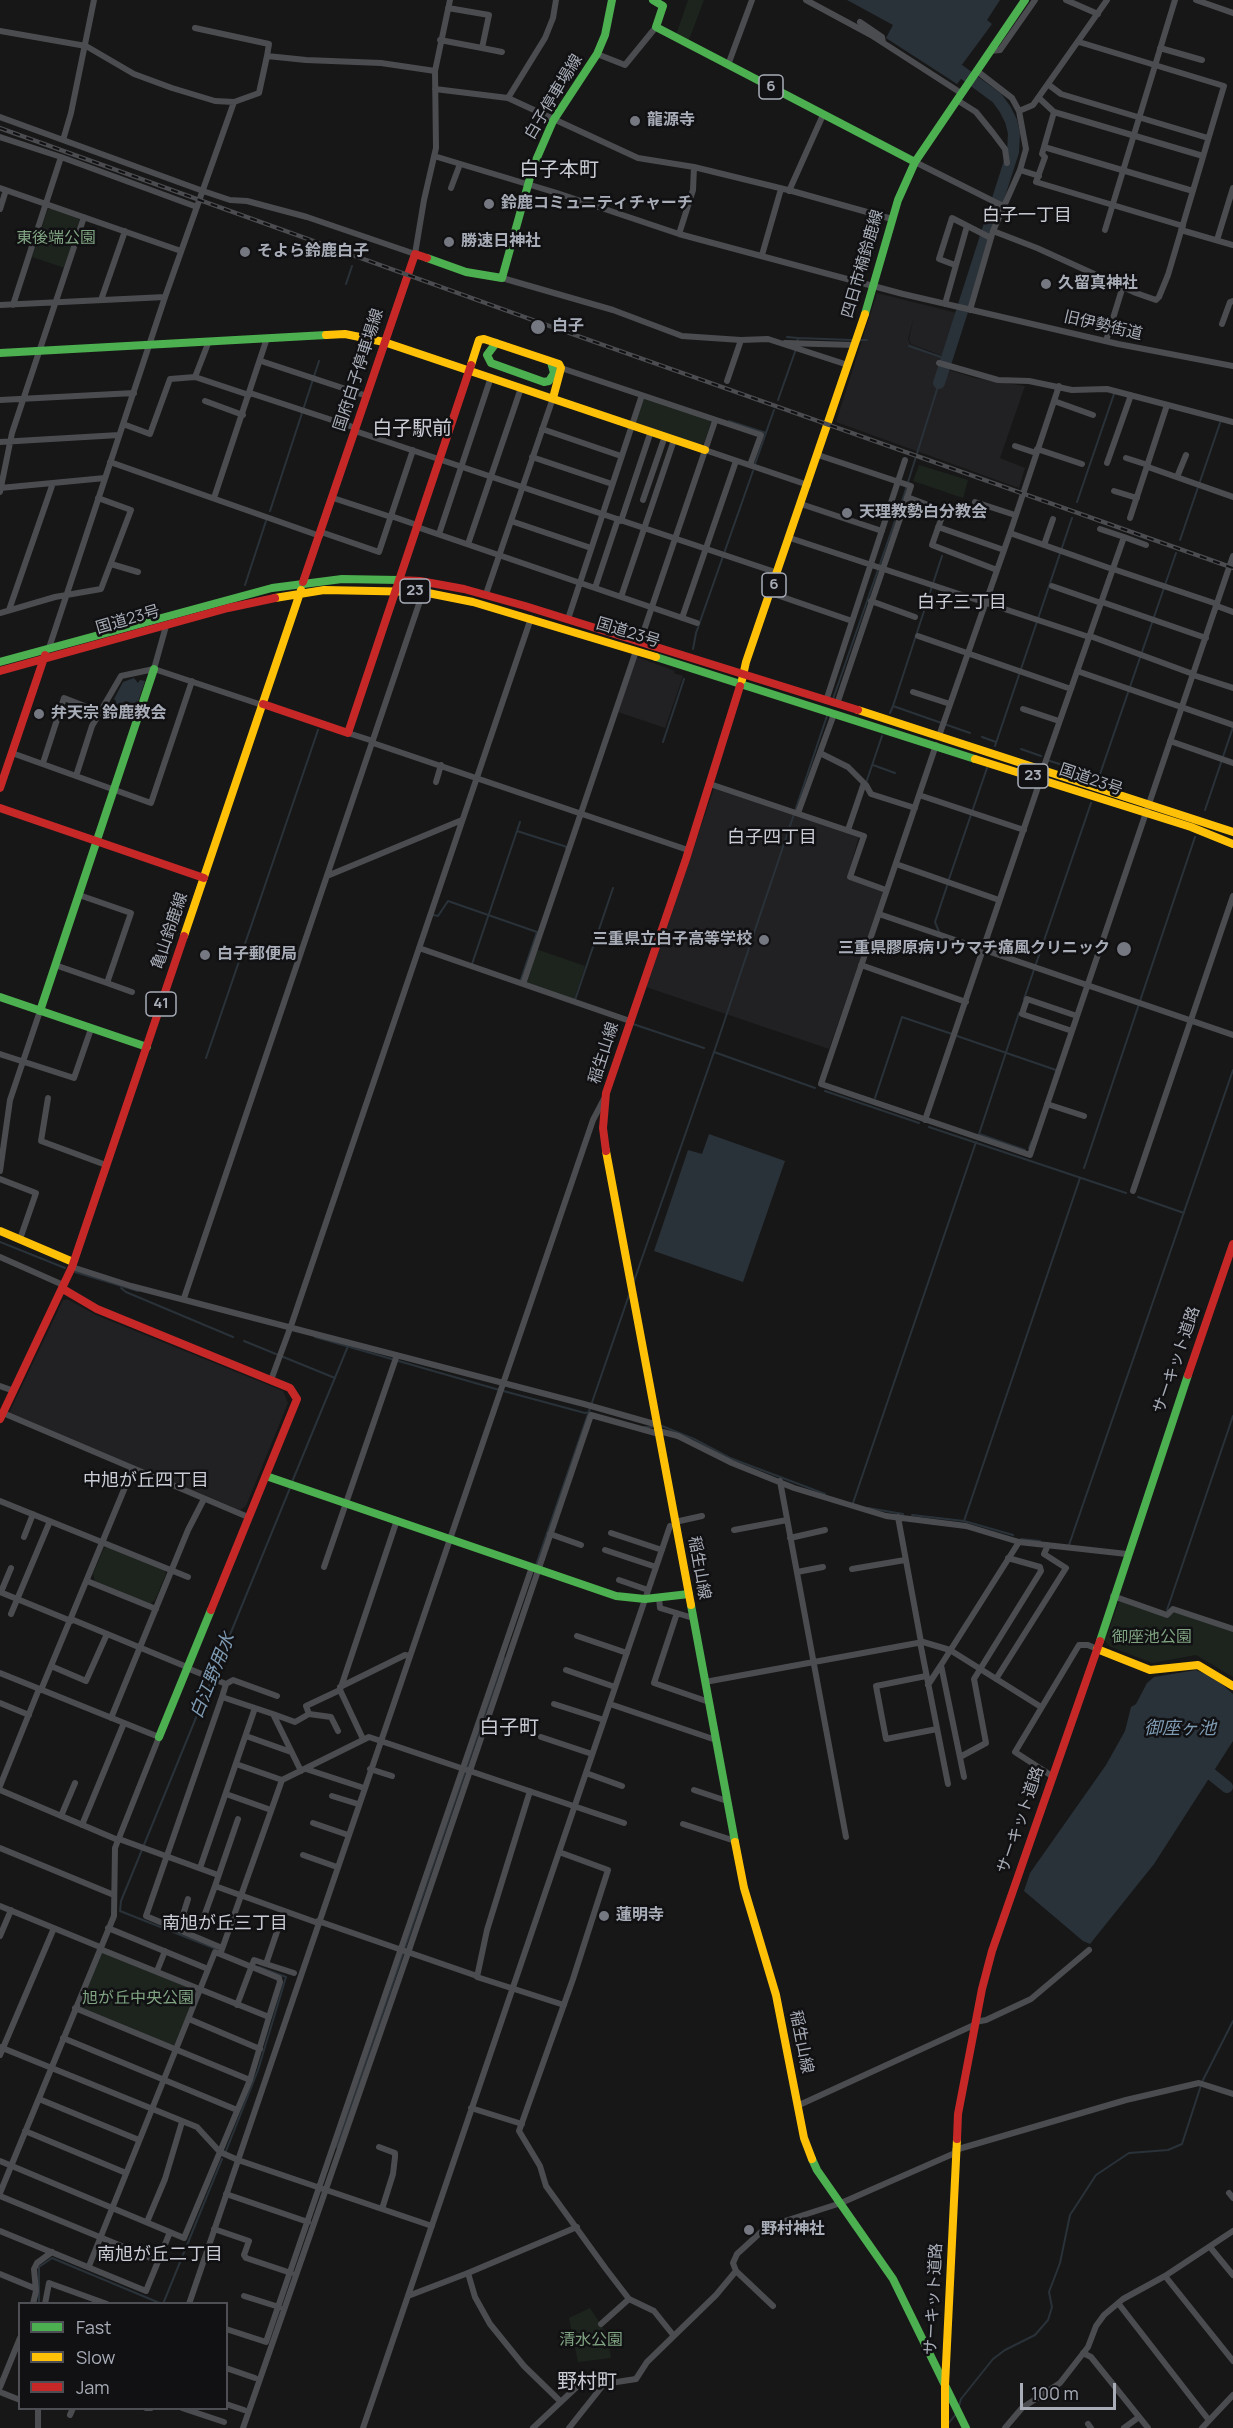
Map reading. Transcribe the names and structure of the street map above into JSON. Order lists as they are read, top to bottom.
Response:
{
  "streets": {
    "main road": [
      "6",
      "白子停車場線",
      "四日市楠鈴鹿線",
      "国府白子停車場線",
      "23",
      "国道23号",
      "亀山鈴鹿線",
      "41",
      "稲生山線",
      "サーキット道路"
    ],
    "street": ["旧伊勢街道"]
  },
  "crossings": [
    ["6", "四日市楠鈴鹿線"],
    ["白子停車場線", "旧伊勢街道"],
    ["四日市楠鈴鹿線", "旧伊勢街道"],
    ["四日市楠鈴鹿線", "国道23号"],
    ["四日市楠鈴鹿線", "稲生山線"],
    ["国府白子停車場線", "国道23号"],
    ["国府白子停車場線", "亀山鈴鹿線"],
    ["国道23号", "亀山鈴鹿線"],
    ["国道23号", "稲生山線"],
    ["稲生山線", "サーキット道路"]
  ],
  "districts": [
    "白子本町",
    "白子一丁目",
    "白子駅前",
    "白子三丁目",
    "白子四丁目",
    "中旭が丘四丁目",
    "白子町",
    "南旭が丘三丁目",
    "南旭が丘二丁目",
    "野村町"
  ],
  "water": ["白江野用水", "御座ヶ池"],
  "parks": [
    "東後端公園",
    "御座池公園",
    "旭が丘中央公園",
    "清水公園"
  ],
  "places": [
    "龍源寺",
    "鈴鹿コミュニティチャーチ",
    "勝速日神社",
    "そよら鈴鹿白子",
    "久留真神社",
    "白子",
    "天理教勢白分教会",
    "弁天宗 鈴鹿教会",
    "三重県立白子高等学校",
    "三重県膠原病リウマチ痛風クリニック",
    "白子郵便局",
    "蓮明寺",
    "野村神社"
  ],
  "legend": ["Fast", "Slow", "Jam"],
  "scale_bar": "100 m"
}
